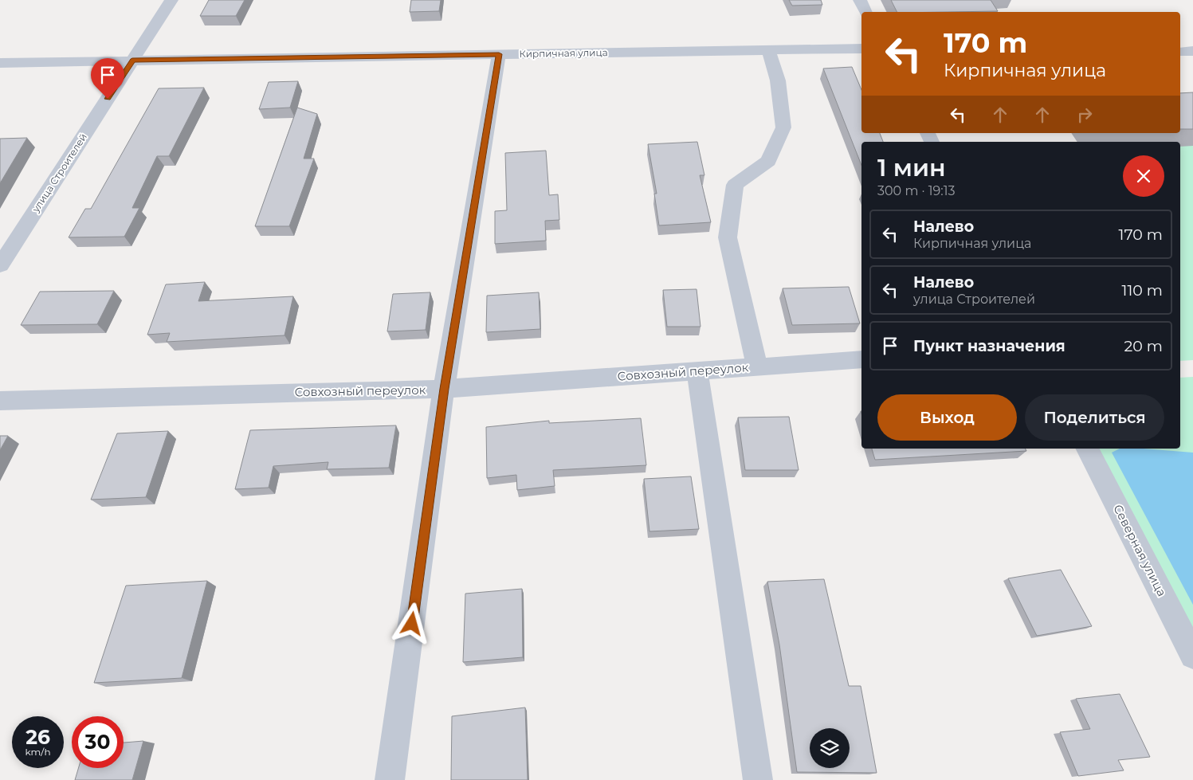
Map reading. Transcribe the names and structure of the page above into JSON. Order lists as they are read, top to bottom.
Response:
{
  "streets": {
    "street": [
      "Кирпичная улица",
      "улица Строителей",
      "Совхозный переулок",
      "Северная улица"
    ]
  },
  "crossings": [
    ["Кирпичная улица", "улица Строителей"]
  ],
  "page": {
    "turn": ["170 m", "Кирпичная улица"],
    "heading": ["1 мин", "300 m · 19:13"],
    "list": [
      {
        "name": "Налево",
        "note": "Кирпичная улица",
        "value": "170 m"
      },
      {
        "name": "Налево",
        "note": "улица Строителей",
        "value": "110 m"
      },
      {
        "name": "Пункт назначения",
        "value": "20 m"
      }
    ],
    "buttons": ["Выход", "Поделиться"],
    "speed": "26 km/h",
    "limit": "30"
  }
}
